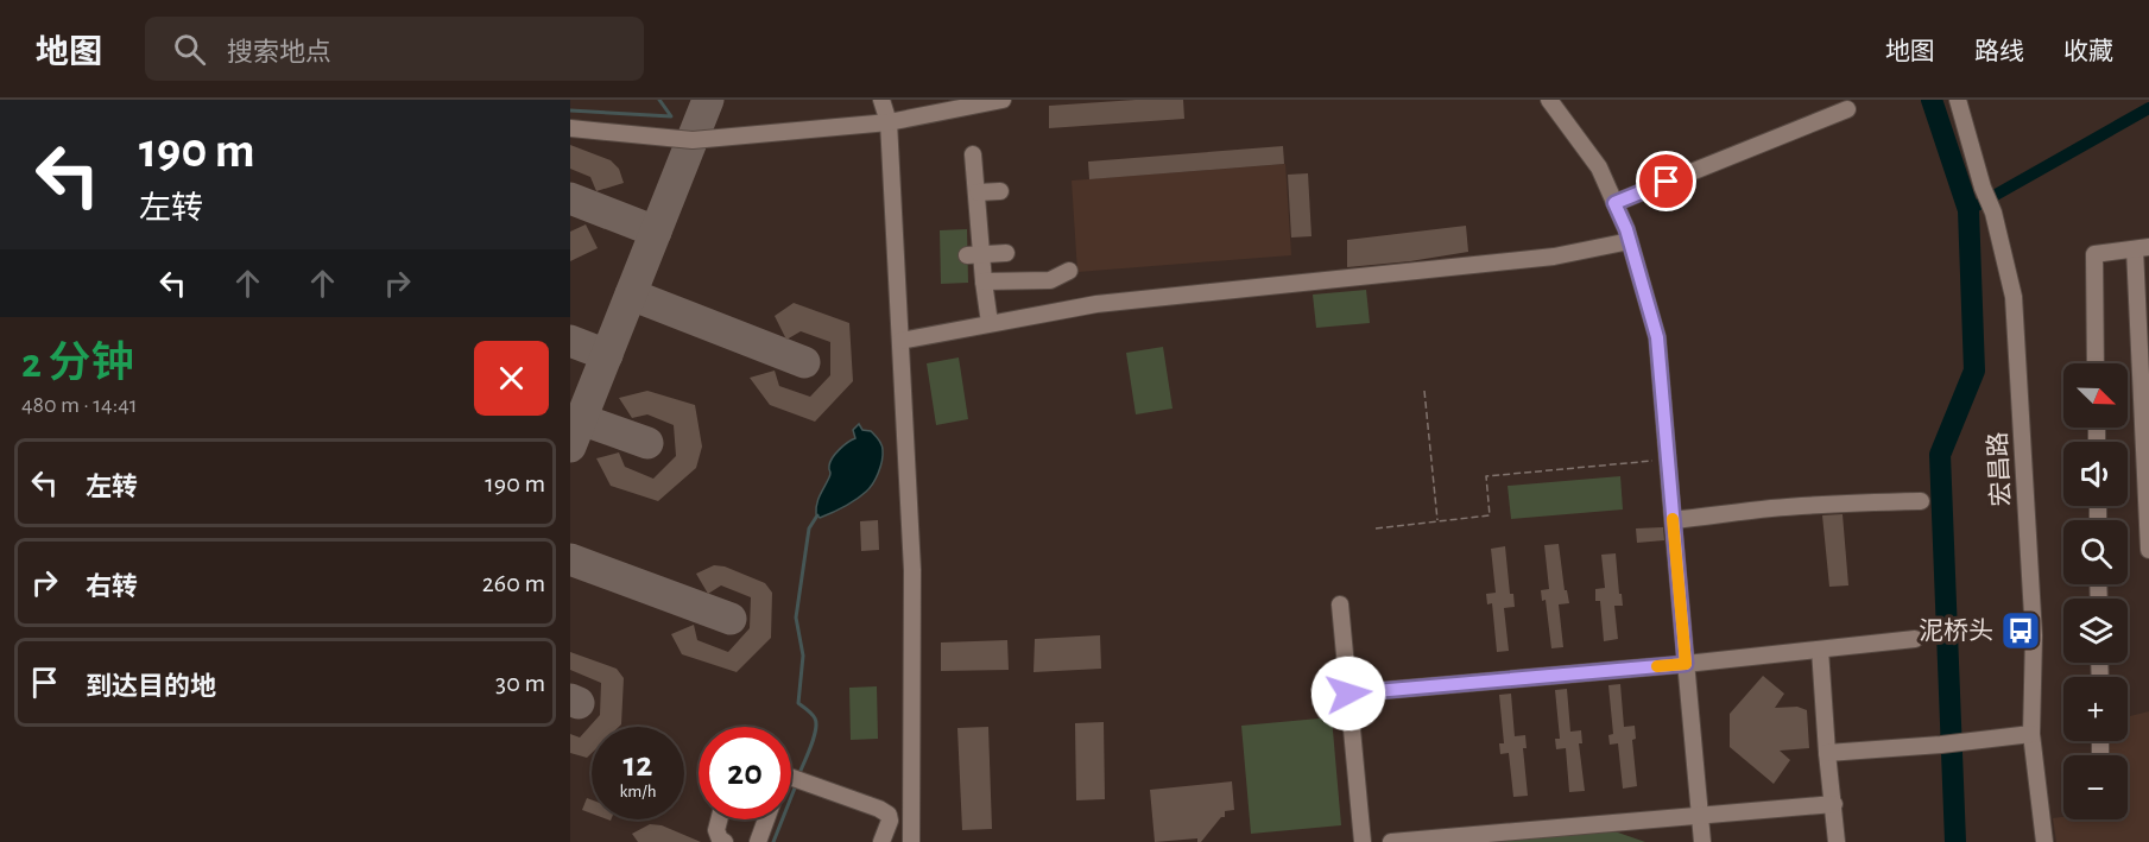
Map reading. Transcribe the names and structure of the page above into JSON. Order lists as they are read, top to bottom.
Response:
{
  "streets": {
    "street": ["宏昌路"]
  },
  "places": {
    "bus stop": ["泥桥头"]
  },
  "north": "bottom right",
  "page": {
    "header": "地图",
    "search": "搜索地点",
    "nav": ["地图", "路线", "收藏"],
    "turn": ["190 m", "左转"],
    "heading": ["2 分钟", "480 m · 14:41"],
    "map_buttons": ["+", "−"],
    "list": [
      {
        "name": "左转",
        "value": "190 m"
      },
      {
        "name": "右转",
        "value": "260 m"
      },
      {
        "name": "到达目的地",
        "value": "30 m"
      }
    ],
    "speed": "12 km/h",
    "limit": "20"
  }
}
